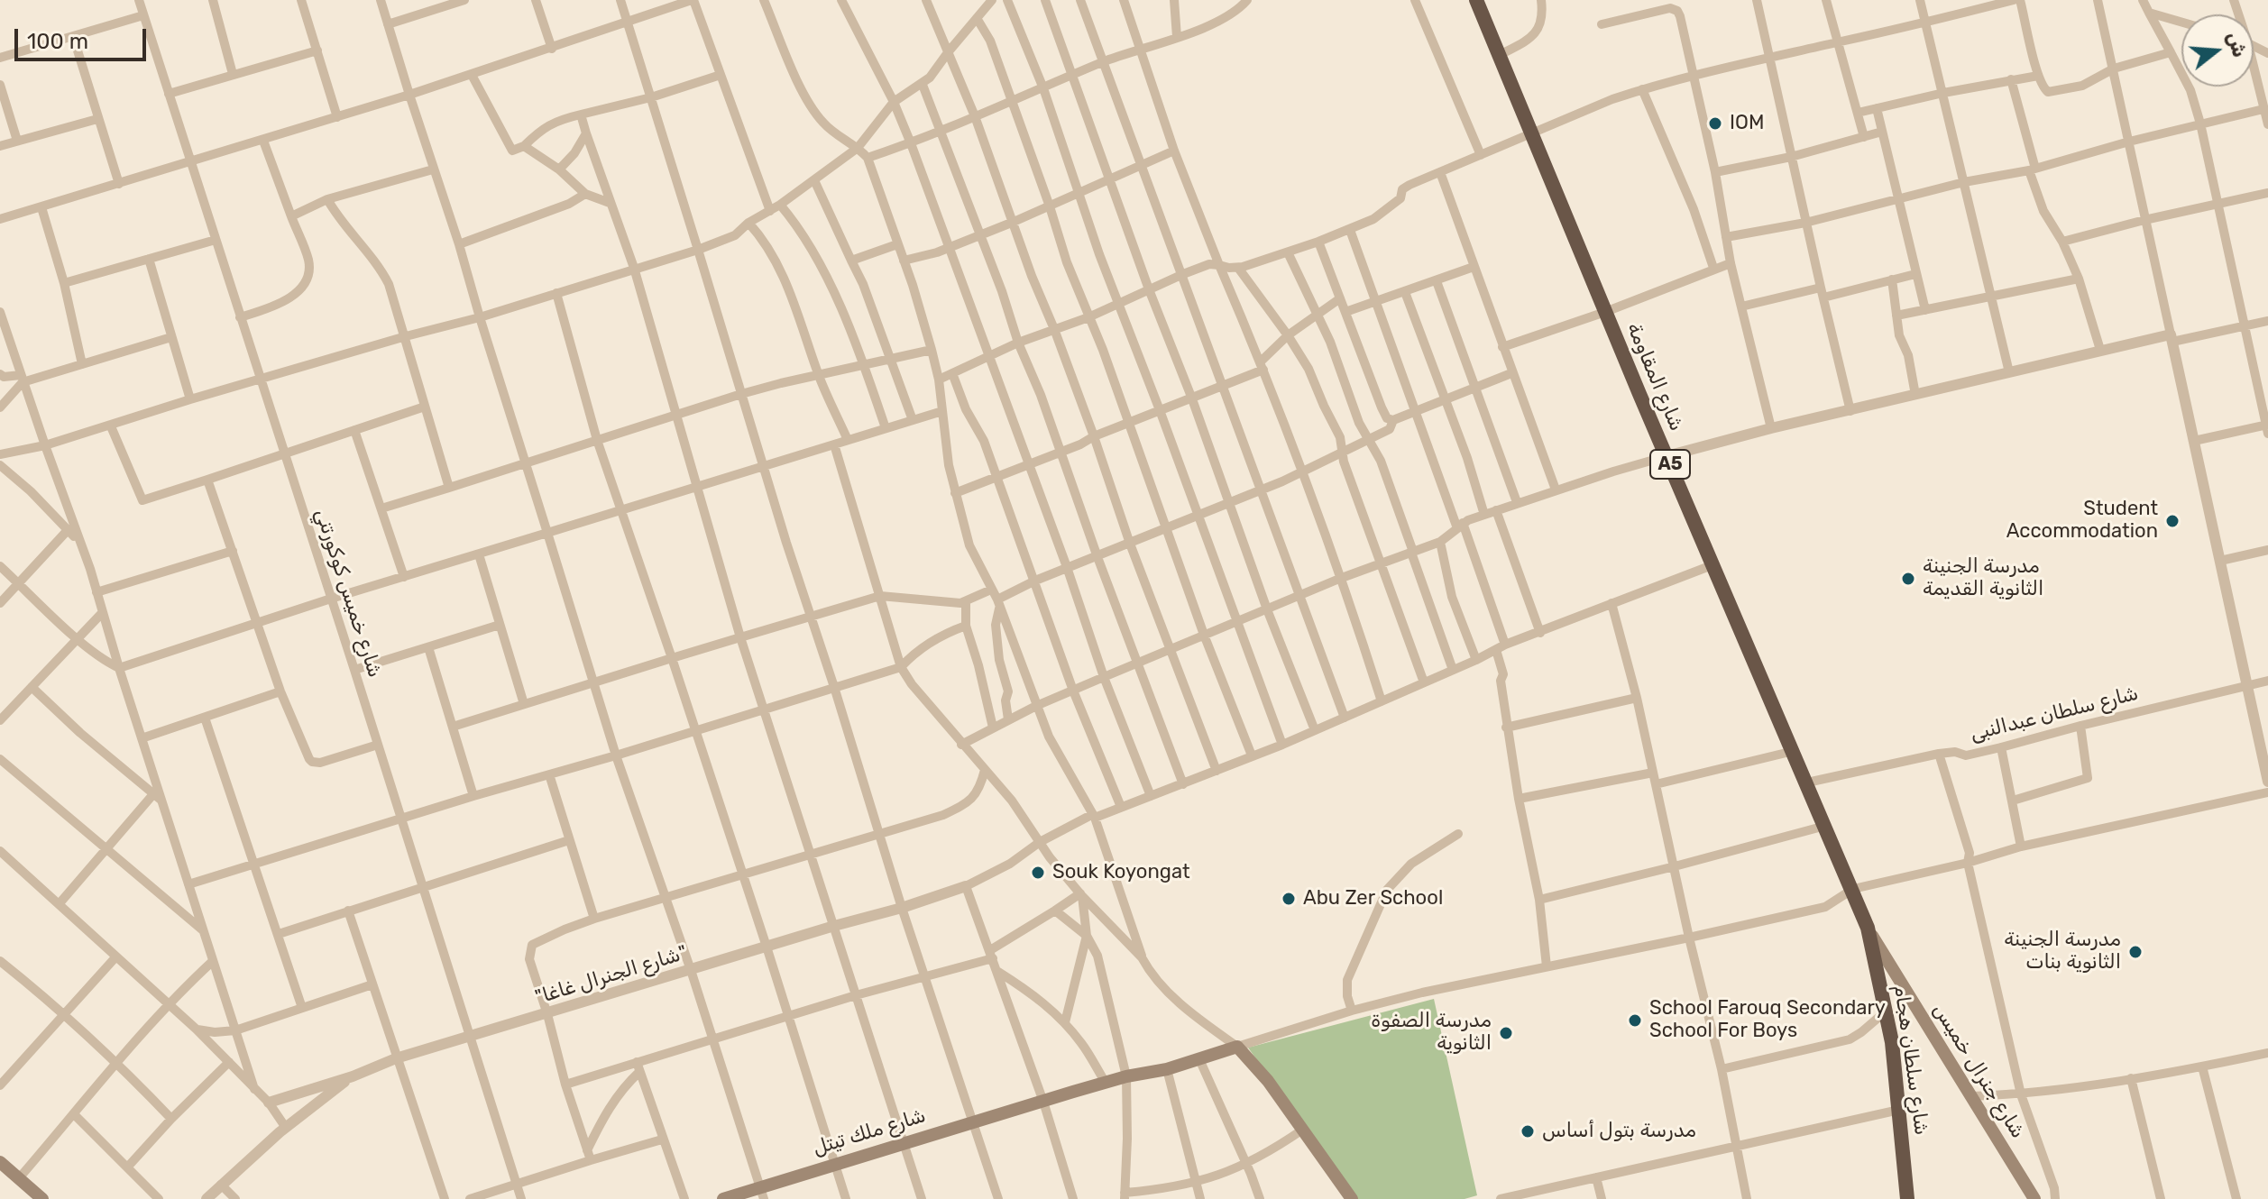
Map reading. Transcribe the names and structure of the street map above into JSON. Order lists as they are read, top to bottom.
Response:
{
  "streets": {
    "highway": ["شارع المقاومة", "A5", "شارع سلطان هجام"],
    "main road": ["شارع جنرال خميس", "شارع ملك تيتل"],
    "street": ["شارع خميس كوكورتني", "شارع سلطان عبدالنبى", "\"شارع الجنرال غاغا\""]
  },
  "crossings": [
    ["شارع المقاومة", "شارع سلطان عبدالنبى"],
    ["شارع المقاومة", "شارع سلطان هجام"],
    ["شارع المقاومة", "شارع جنرال خميس"],
    ["شارع خميس كوكورتني", "\"شارع الجنرال غاغا\""],
    ["شارع سلطان هجام", "شارع جنرال خميس"]
  ],
  "places": [
    "IOM",
    "Student Accommodation",
    "مدرسة الجنينة الثانوية القديمة",
    "Souk Koyongat",
    "Abu Zer School",
    "مدرسة الجنينة الثانوية بنات",
    "School Farouq Secondary School For Boys",
    "مدرسة الصفوة الثانوية",
    "مدرسة بتول أساس"
  ],
  "scale_bar": "100 m",
  "north": "right"
}
